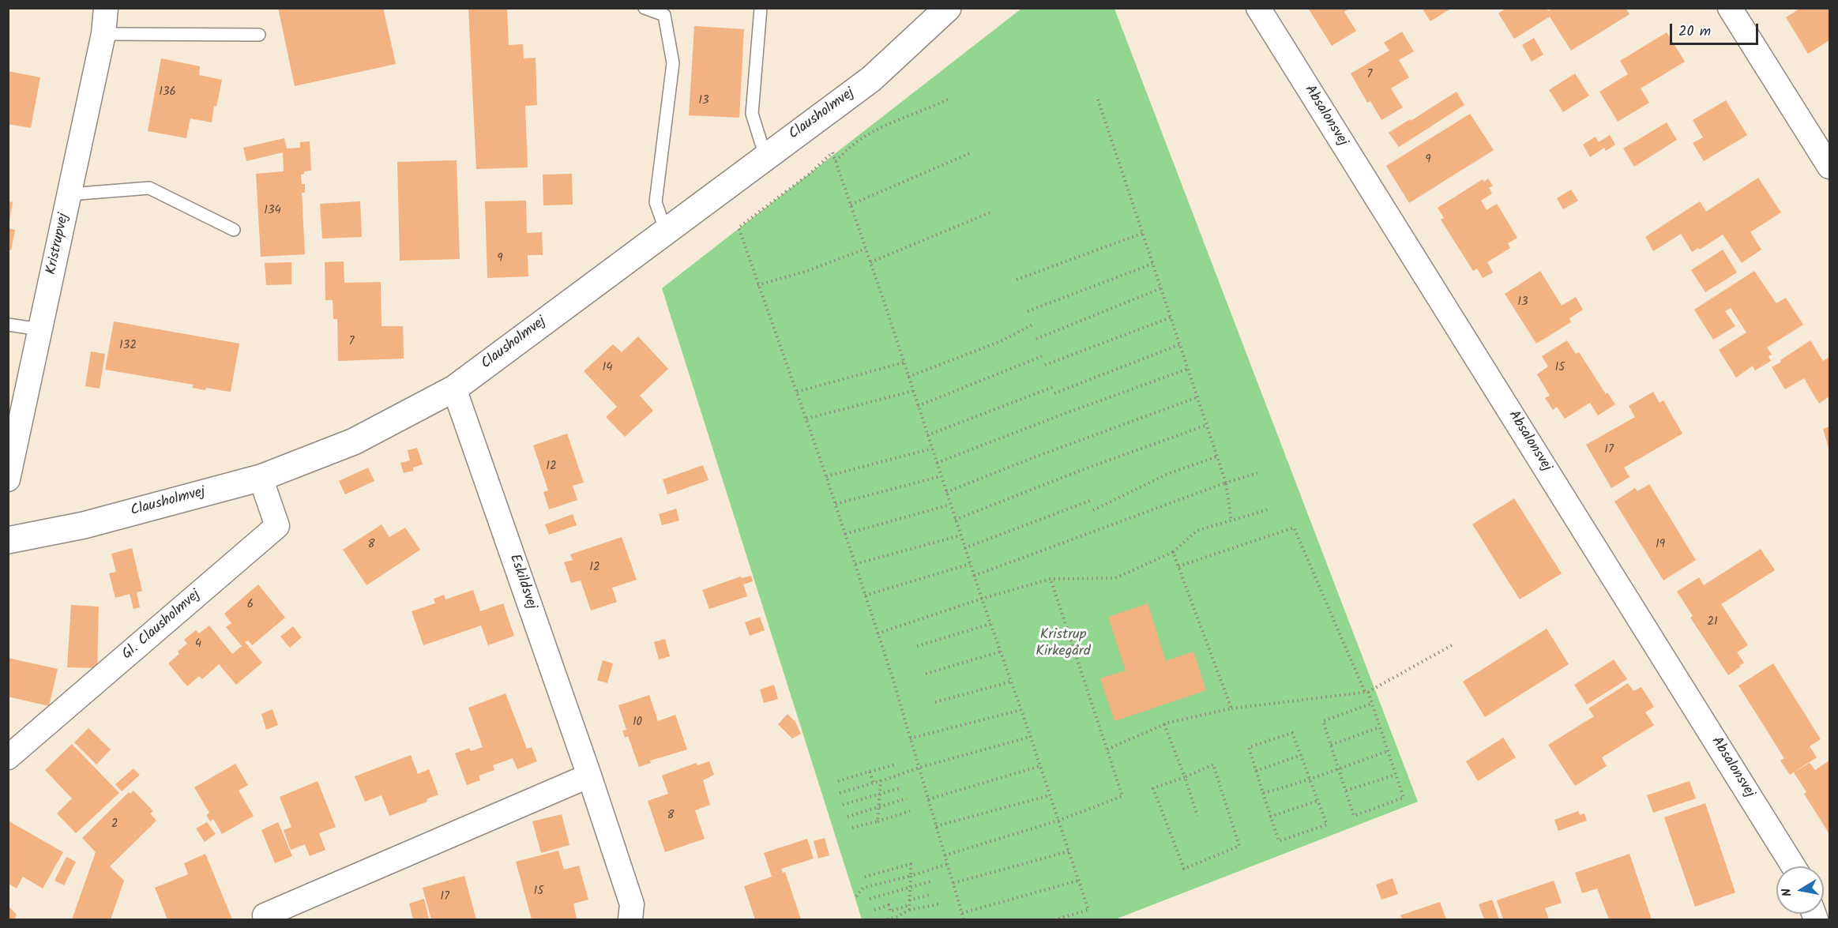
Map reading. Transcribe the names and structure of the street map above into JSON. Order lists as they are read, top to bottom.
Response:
{
  "streets": {
    "street": [
      "Clausholmvej",
      "Absalonsvej",
      "Kristrupvej",
      "Eskildsvej",
      "Gl. Clausholmvej"
    ]
  },
  "crossings": [
    ["Clausholmvej", "Eskildsvej"],
    ["Clausholmvej", "Gl. Clausholmvej"]
  ],
  "parks": ["Kristrup Kirkegård"],
  "house_numbers": [
    "7",
    "136",
    "13",
    "9",
    "134",
    "9",
    "13",
    "7",
    "132",
    "14",
    "15",
    "17",
    "12",
    "8",
    "19",
    "12",
    "6",
    "21",
    "4",
    "10",
    "8",
    "2",
    "15",
    "17"
  ],
  "scale_bar": "20 m",
  "north": "left"
}
